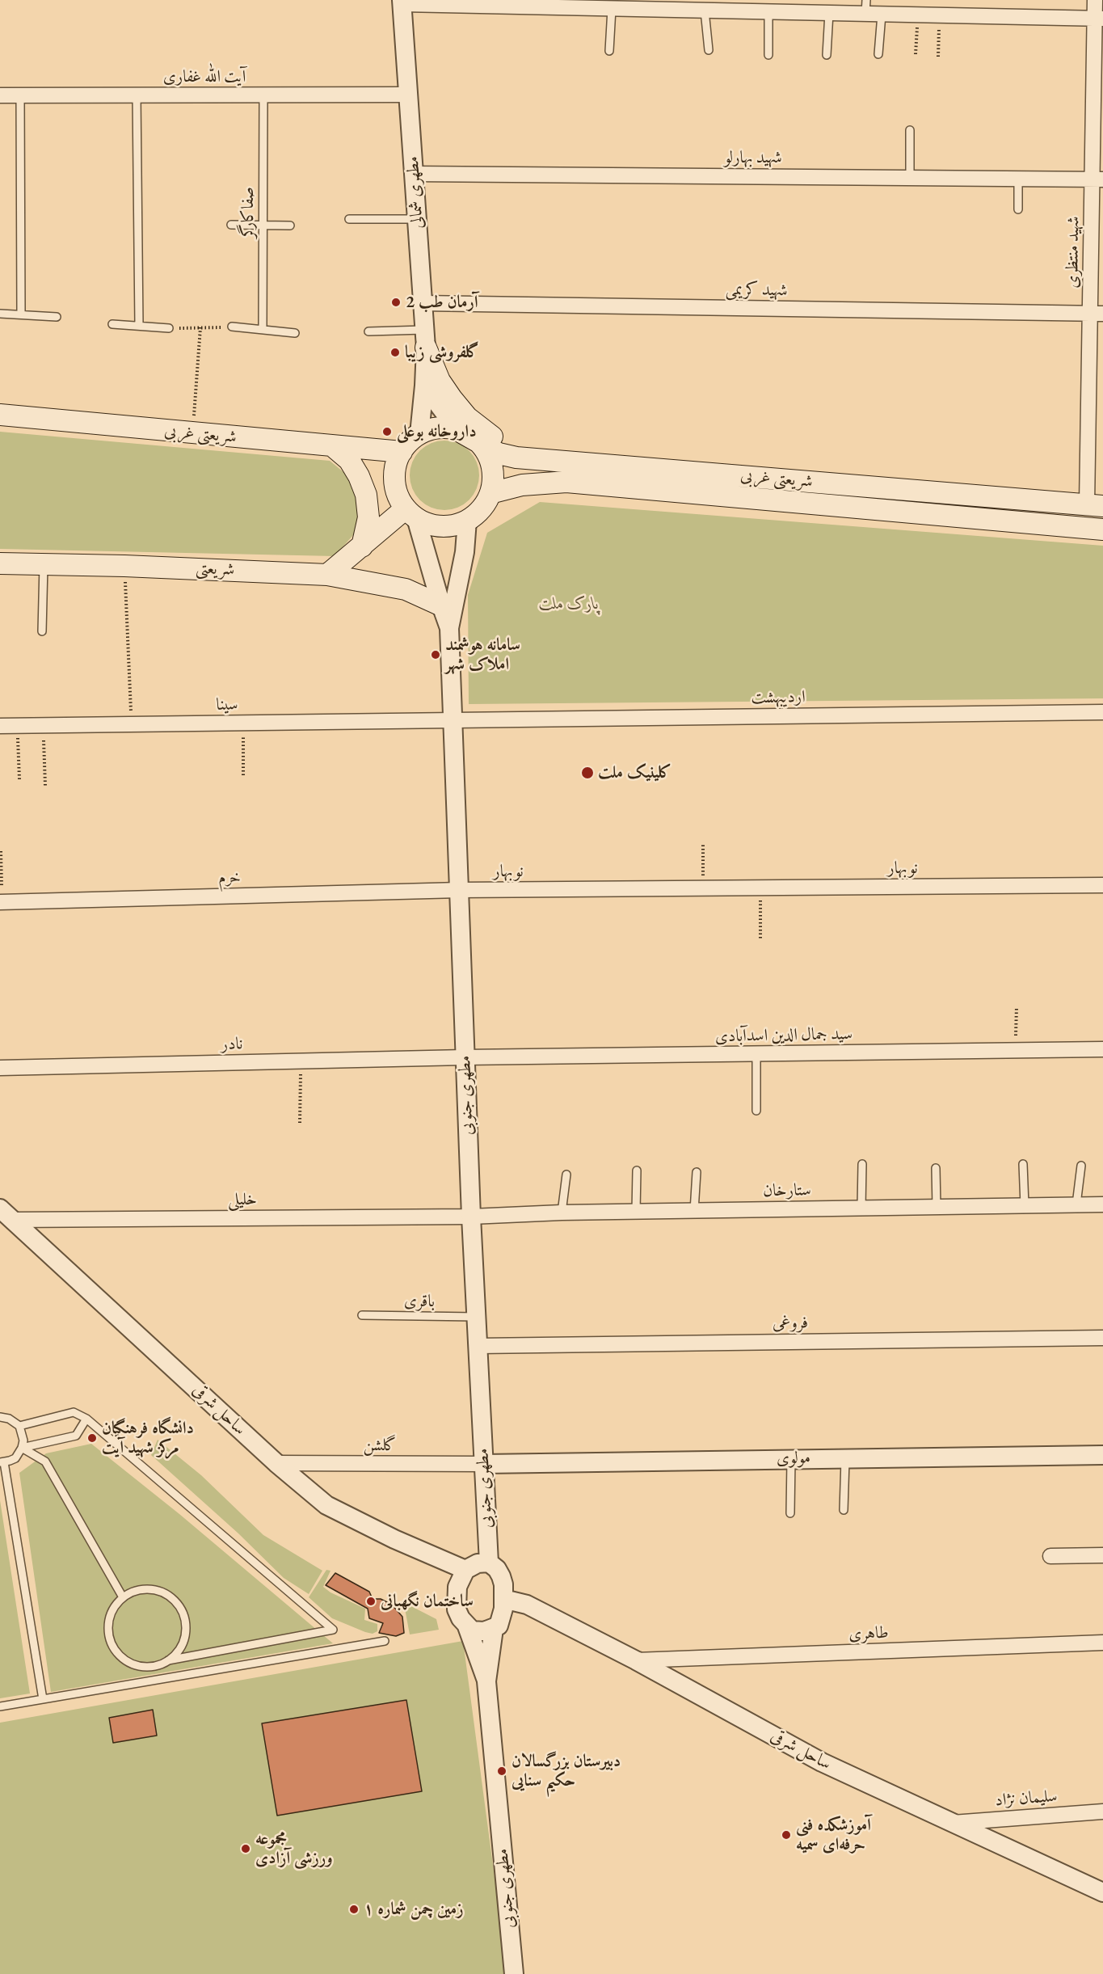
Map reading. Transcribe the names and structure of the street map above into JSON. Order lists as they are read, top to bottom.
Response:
{
  "streets": {
    "main road": ["شریعتی غربی", "شریعتی"],
    "street": [
      "آیت الله غفاری",
      "شهید بهارلو",
      "مطهری شمالی",
      "شهید منتظری",
      "شهید کریمی",
      "اردیبهشت",
      "سینا",
      "نوبهار",
      "خرم",
      "سید جمال الدین اسدآبادی",
      "نادر",
      "مطهری جنوبی",
      "ستارخان",
      "خلیلی",
      "فروغی",
      "ساحل شرقی",
      "گلشن",
      "مولوی",
      "طاهری",
      "سلیمان نژاد"
    ],
    "lane": ["صفاکارگر", "باقری"]
  },
  "crossings": [
    ["آیت الله غفاری", "مطهری شمالی"],
    ["آیت الله غفاری", "صفاکارگر"],
    ["شهید بهارلو", "مطهری شمالی"],
    ["شهید بهارلو", "شهید منتظری"],
    ["مطهری شمالی", "شهید کریمی"],
    ["مطهری شمالی", "شریعتی غربی"],
    ["شهید منتظری", "شهید کریمی"],
    ["شهید منتظری", "شریعتی غربی"],
    ["اردیبهشت", "سینا"],
    ["اردیبهشت", "مطهری جنوبی"],
    ["سینا", "مطهری جنوبی"],
    ["نوبهار", "خرم"],
    ["نوبهار", "مطهری جنوبی"],
    ["خرم", "مطهری جنوبی"],
    ["سید جمال الدین اسدآبادی", "نادر"],
    ["سید جمال الدین اسدآبادی", "مطهری جنوبی"],
    ["نادر", "مطهری جنوبی"],
    ["مطهری جنوبی", "ستارخان"],
    ["مطهری جنوبی", "خلیلی"],
    ["مطهری جنوبی", "باقری"],
    ["مطهری جنوبی", "فروغی"],
    ["مطهری جنوبی", "ساحل شرقی"],
    ["مطهری جنوبی", "گلشن"],
    ["مطهری جنوبی", "مولوی"],
    ["ستارخان", "خلیلی"],
    ["خلیلی", "ساحل شرقی"],
    ["ساحل شرقی", "گلشن"],
    ["ساحل شرقی", "طاهری"],
    ["ساحل شرقی", "سلیمان نژاد"],
    ["گلشن", "مولوی"]
  ],
  "parks": ["پارک ملت"],
  "places": [
    "آرمان طب 2",
    "گلفروشی زیبا",
    "داروخانه بوعلی",
    "سامانه هوشمند املاک شهر",
    "کلینیک ملت",
    "دانشگاه فرهنگیان مرکز شهید آیت",
    "ساختمان نگهبانی",
    "دبیرستان بزرگسالان حکیم سنایی",
    "آموزشکده فنی حرفه‌ای سمیه",
    "مجموعه ورزشی آزادی",
    "زمین چمن شماره ۱"
  ]
}
